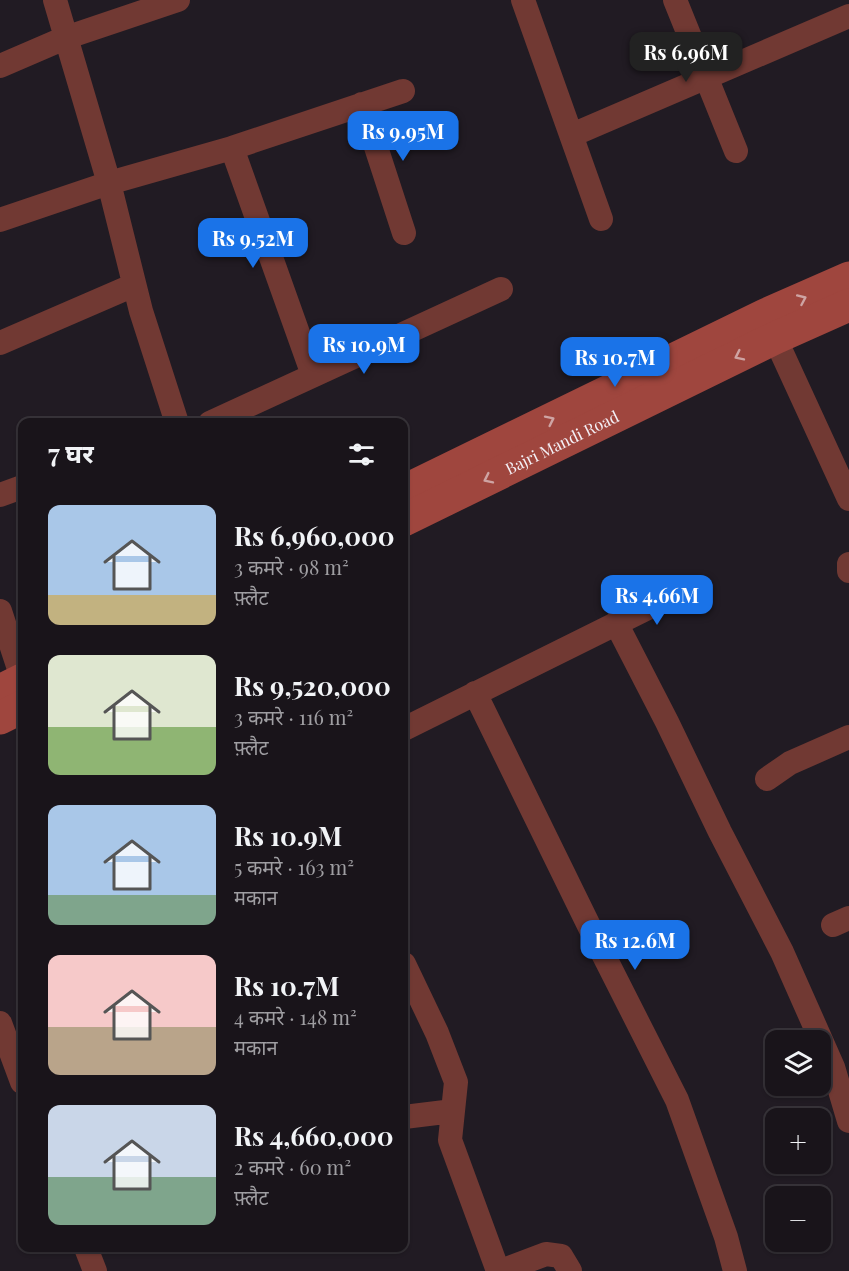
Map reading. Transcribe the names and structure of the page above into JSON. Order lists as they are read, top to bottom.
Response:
{
  "streets": {
    "street": ["Bajri Mandi Road"]
  },
  "page": {
    "price": [
      "Rs 6.96M",
      "Rs 9.95M",
      "Rs 9.52M",
      "Rs 10.9M",
      "Rs 10.7M",
      "Rs 4.66M",
      "Rs 12.6M"
    ],
    "heading": "7 घर",
    "list": [
      {
        "name": "Rs 6,960,000",
        "note": "3 कमरे · 98 m² · फ़्लैट"
      },
      {
        "name": "Rs 9,520,000",
        "note": "3 कमरे · 116 m² · फ़्लैट"
      },
      {
        "name": "Rs 10.9M",
        "note": "5 कमरे · 163 m² · मकान"
      },
      {
        "name": "Rs 10.7M",
        "note": "4 कमरे · 148 m² · मकान"
      },
      {
        "name": "Rs 4,660,000",
        "note": "2 कमरे · 60 m² · फ़्लैट"
      }
    ],
    "map_buttons": ["+", "−"]
  }
}
